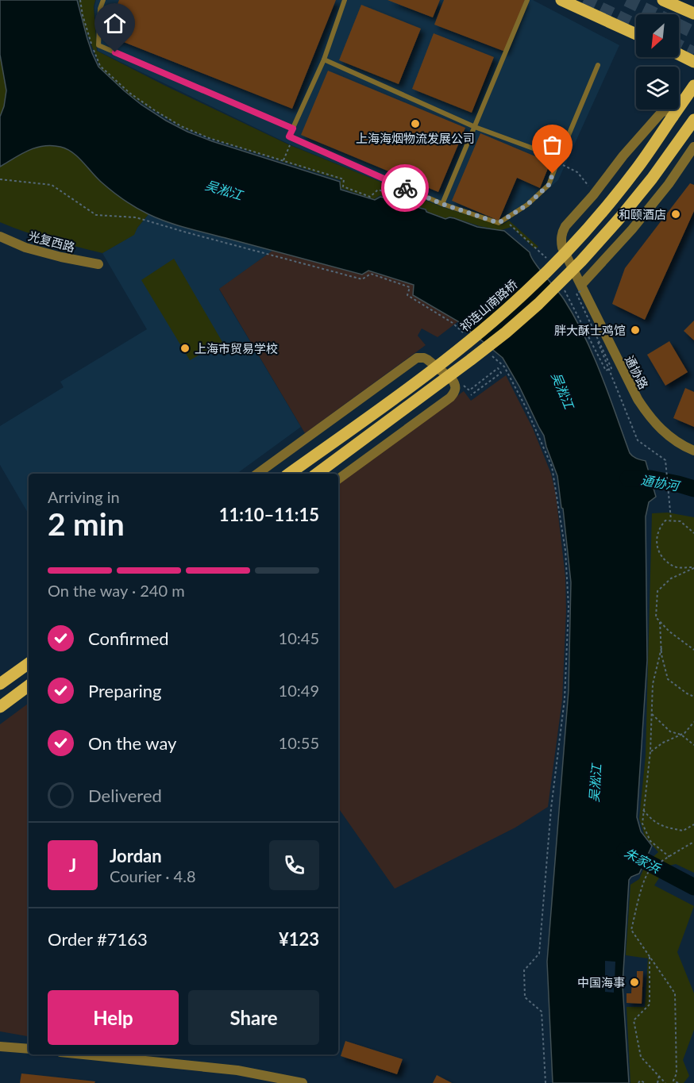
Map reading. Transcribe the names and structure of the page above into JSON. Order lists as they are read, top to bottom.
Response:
{
  "streets": {
    "main road": ["祁连山南路桥"],
    "street": ["光复西路", "通协路"]
  },
  "crossings": [
    ["祁连山南路桥", "通协路"]
  ],
  "water": ["吴淞江", "通协河", "朱家浜"],
  "places": [
    "上海海烟物流发展公司",
    "和颐酒店",
    "胖大酥士鸡馆",
    "上海市贸易学校",
    "中国海事"
  ],
  "north": "bottom left",
  "page": {
    "heading": ["2 min", "Arriving in", "11:10–11:15"],
    "panel": [
      "Jordan",
      "Courier · 4.8",
      "Order #7163",
      "¥123"
    ],
    "bar": "On the way · 240 m",
    "list": [
      ["Confirmed", "10:45"],
      ["Preparing", "10:49"],
      ["On the way", "10:55"],
      "Delivered"
    ],
    "round": "J",
    "buttons": ["Help", "Share"]
  }
}
